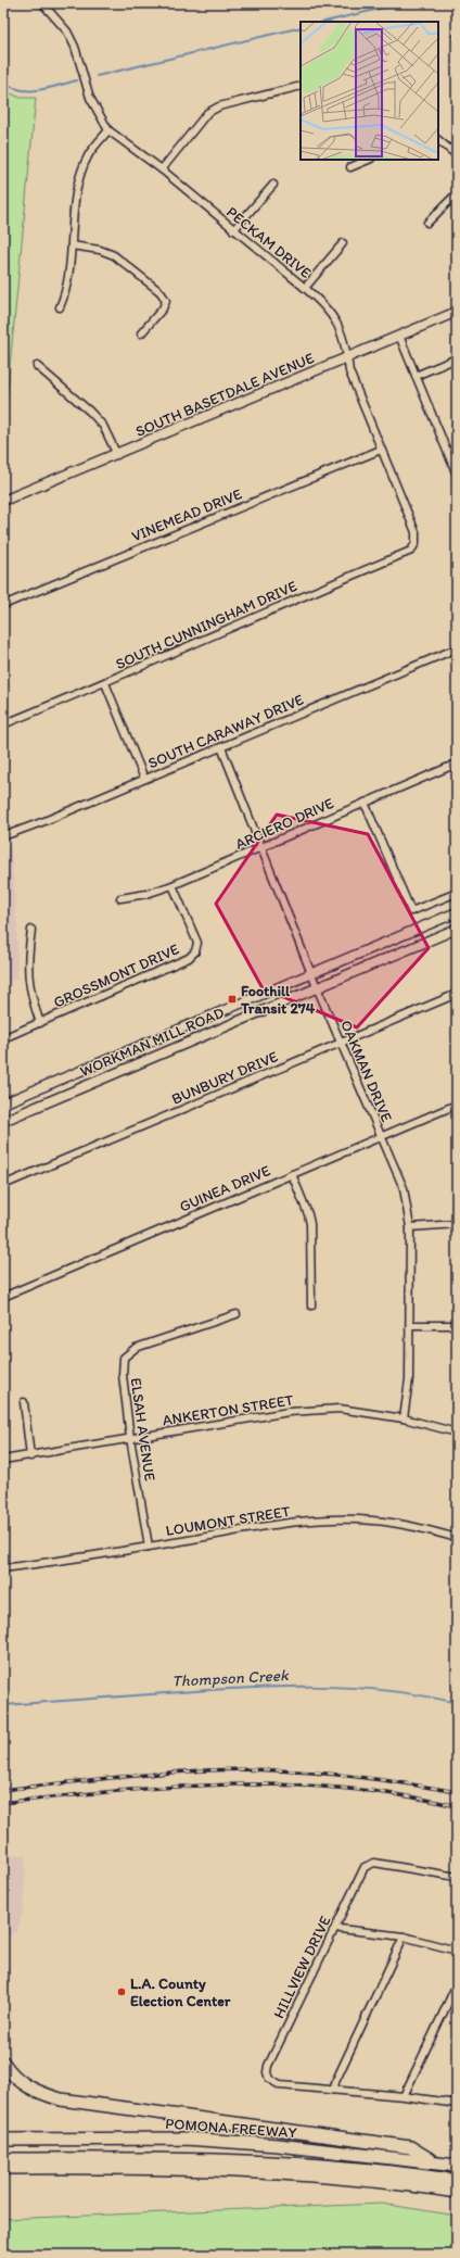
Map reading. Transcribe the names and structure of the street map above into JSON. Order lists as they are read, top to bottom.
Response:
{
  "streets": {
    "highway": ["POMONA FREEWAY"],
    "main road": ["SOUTH BASETDALE AVENUE", "WORKMAN MILL ROAD"],
    "street": [
      "PECKAM DRIVE",
      "VINEMEAD DRIVE",
      "SOUTH CUNNINGHAM DRIVE",
      "SOUTH CARAWAY DRIVE",
      "ARCIERO DRIVE",
      "GROSSMONT DRIVE",
      "OAKMAN DRIVE",
      "BUNBURY DRIVE",
      "GUINEA DRIVE",
      "ANKERTON STREET",
      "ELSAH AVENUE",
      "LOUMONT STREET",
      "HILLVIEW DRIVE"
    ]
  },
  "crossings": [
    ["PECKAM DRIVE", "SOUTH BASETDALE AVENUE"],
    ["PECKAM DRIVE", "VINEMEAD DRIVE"],
    ["PECKAM DRIVE", "SOUTH CUNNINGHAM DRIVE"],
    ["SOUTH CARAWAY DRIVE", "OAKMAN DRIVE"],
    ["ARCIERO DRIVE", "GROSSMONT DRIVE"],
    ["ARCIERO DRIVE", "OAKMAN DRIVE"],
    ["WORKMAN MILL ROAD", "OAKMAN DRIVE"],
    ["OAKMAN DRIVE", "BUNBURY DRIVE"],
    ["OAKMAN DRIVE", "GUINEA DRIVE"],
    ["OAKMAN DRIVE", "ANKERTON STREET"],
    ["ANKERTON STREET", "ELSAH AVENUE"],
    ["ELSAH AVENUE", "LOUMONT STREET"]
  ],
  "water": ["Thompson Creek"],
  "places": {
    "transit": ["Foothill Transit 274"],
    "other": ["L.A. County Election Center"]
  }
}
